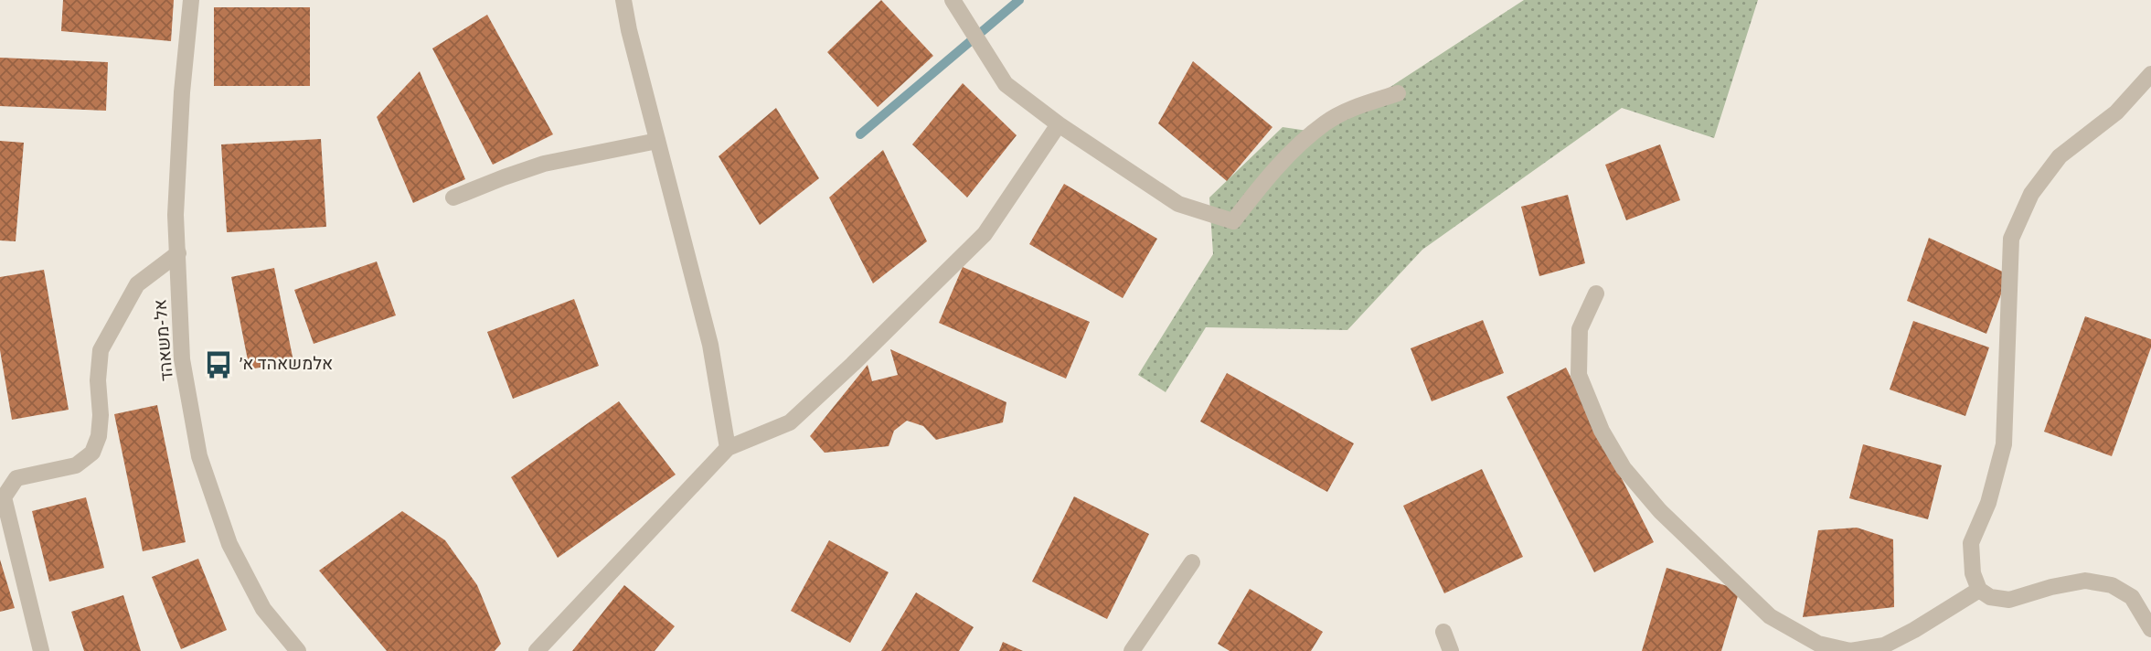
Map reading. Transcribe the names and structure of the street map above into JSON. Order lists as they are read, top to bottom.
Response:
{
  "streets": {
    "street": ["אל-משאהד"]
  },
  "places": {
    "bus stop": ["אלמשאהד א׳"]
  }
}
